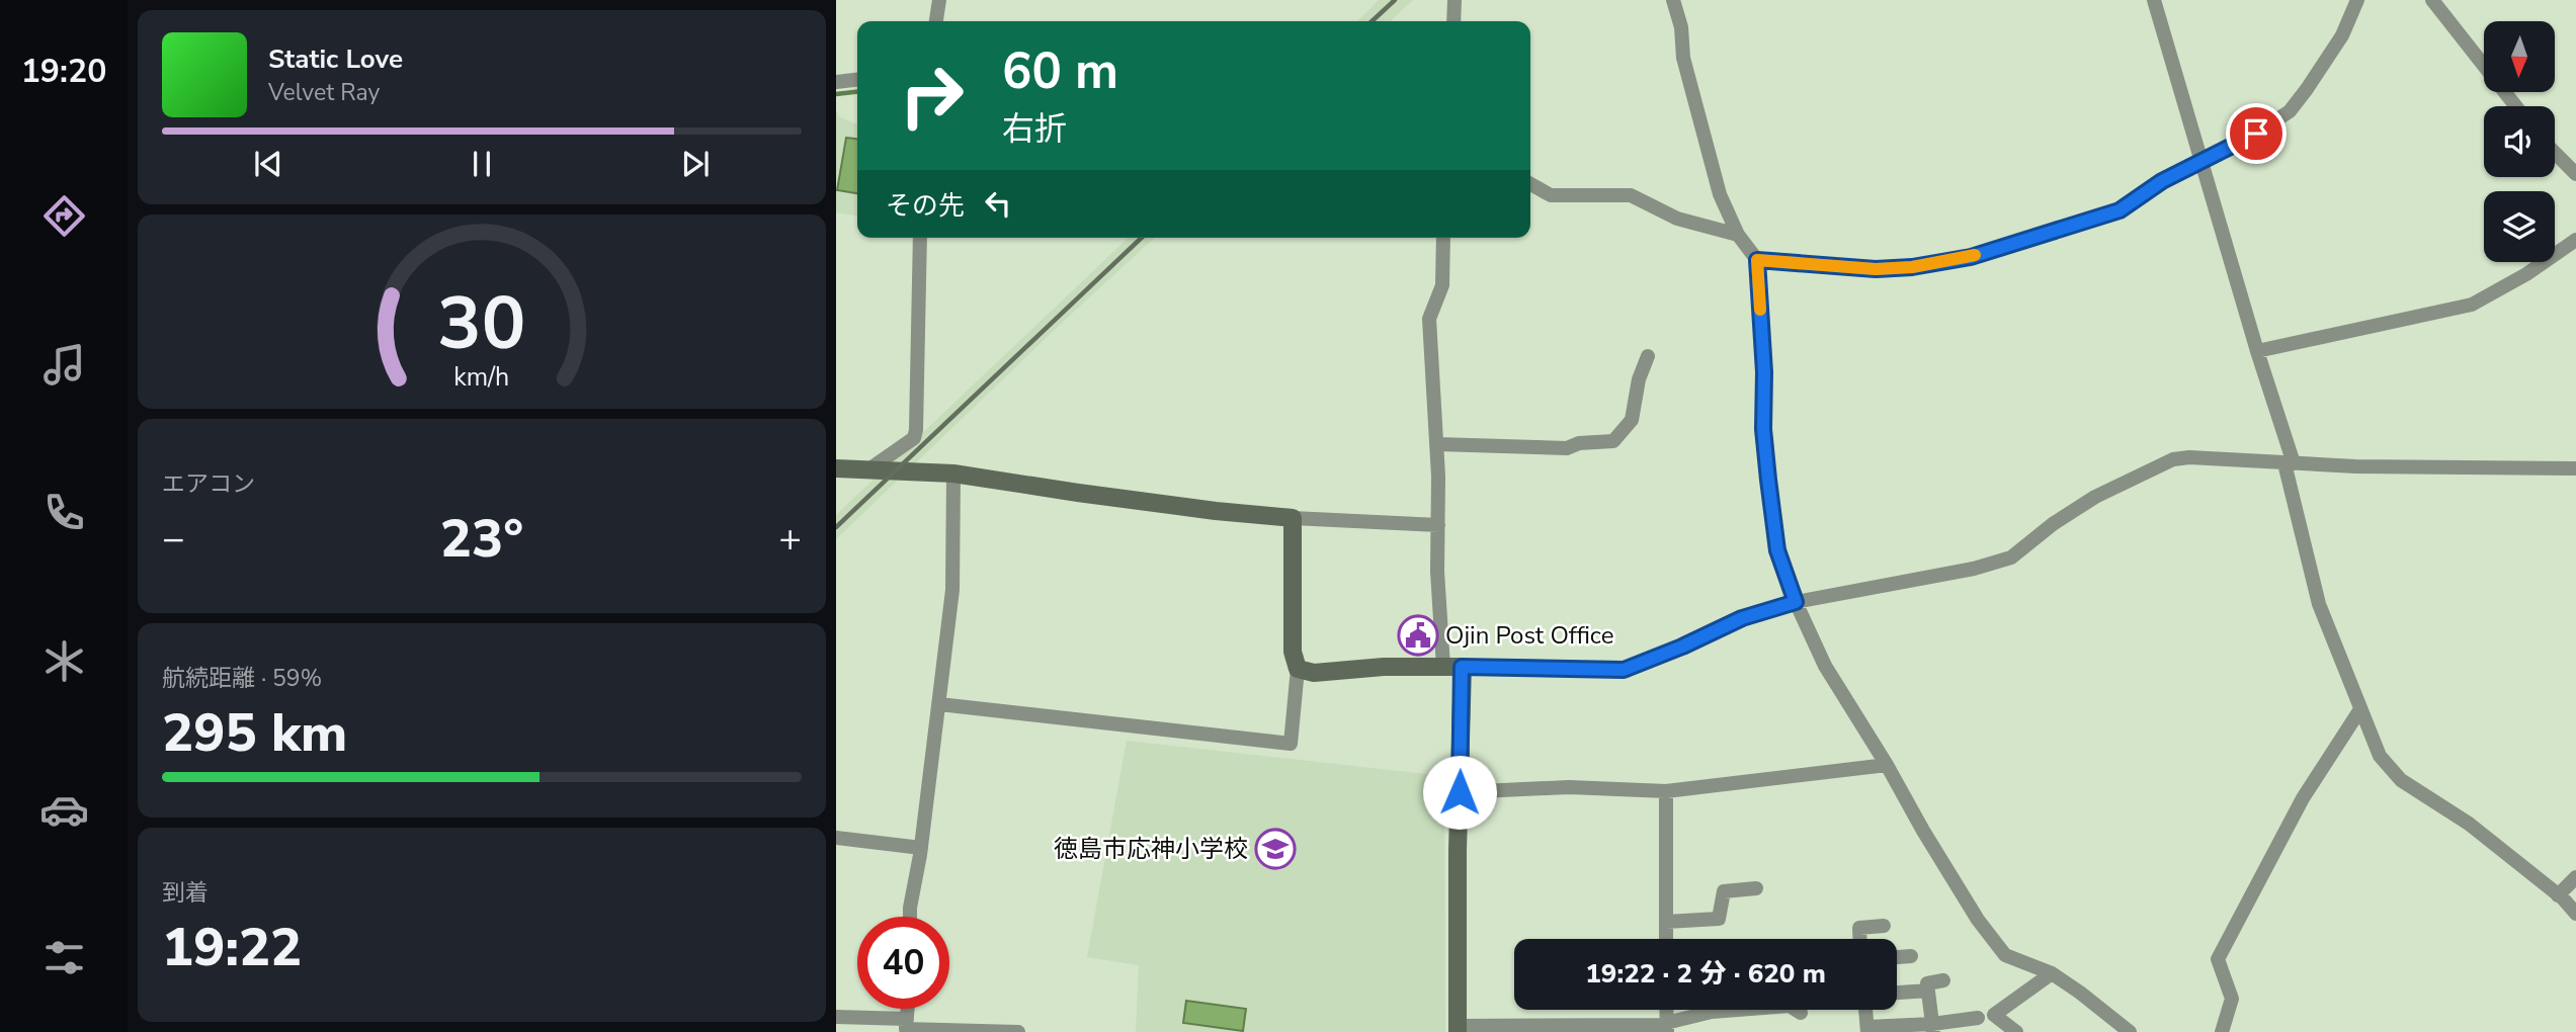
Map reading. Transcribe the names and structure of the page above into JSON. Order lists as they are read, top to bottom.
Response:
{
  "places": {
    "public building": ["Ojin Post Office"],
    "school or university": ["徳島市応神小学校"]
  },
  "north": "bottom",
  "page": {
    "tabs": "19:20",
    "turn": ["60 m", "右折"],
    "song": ["Static Love", "Velvet Ray"],
    "then": "その先",
    "tile": [
      "エアコン",
      ["航続距離 · 59%", "295 km"],
      ["到着", "19:22"]
    ],
    "heat": ["−", "23°", "+"],
    "limit": "40",
    "trip": "19:22 · 2 分 · 620 m",
    "gauge": ["30", "km/h"]
  }
}
